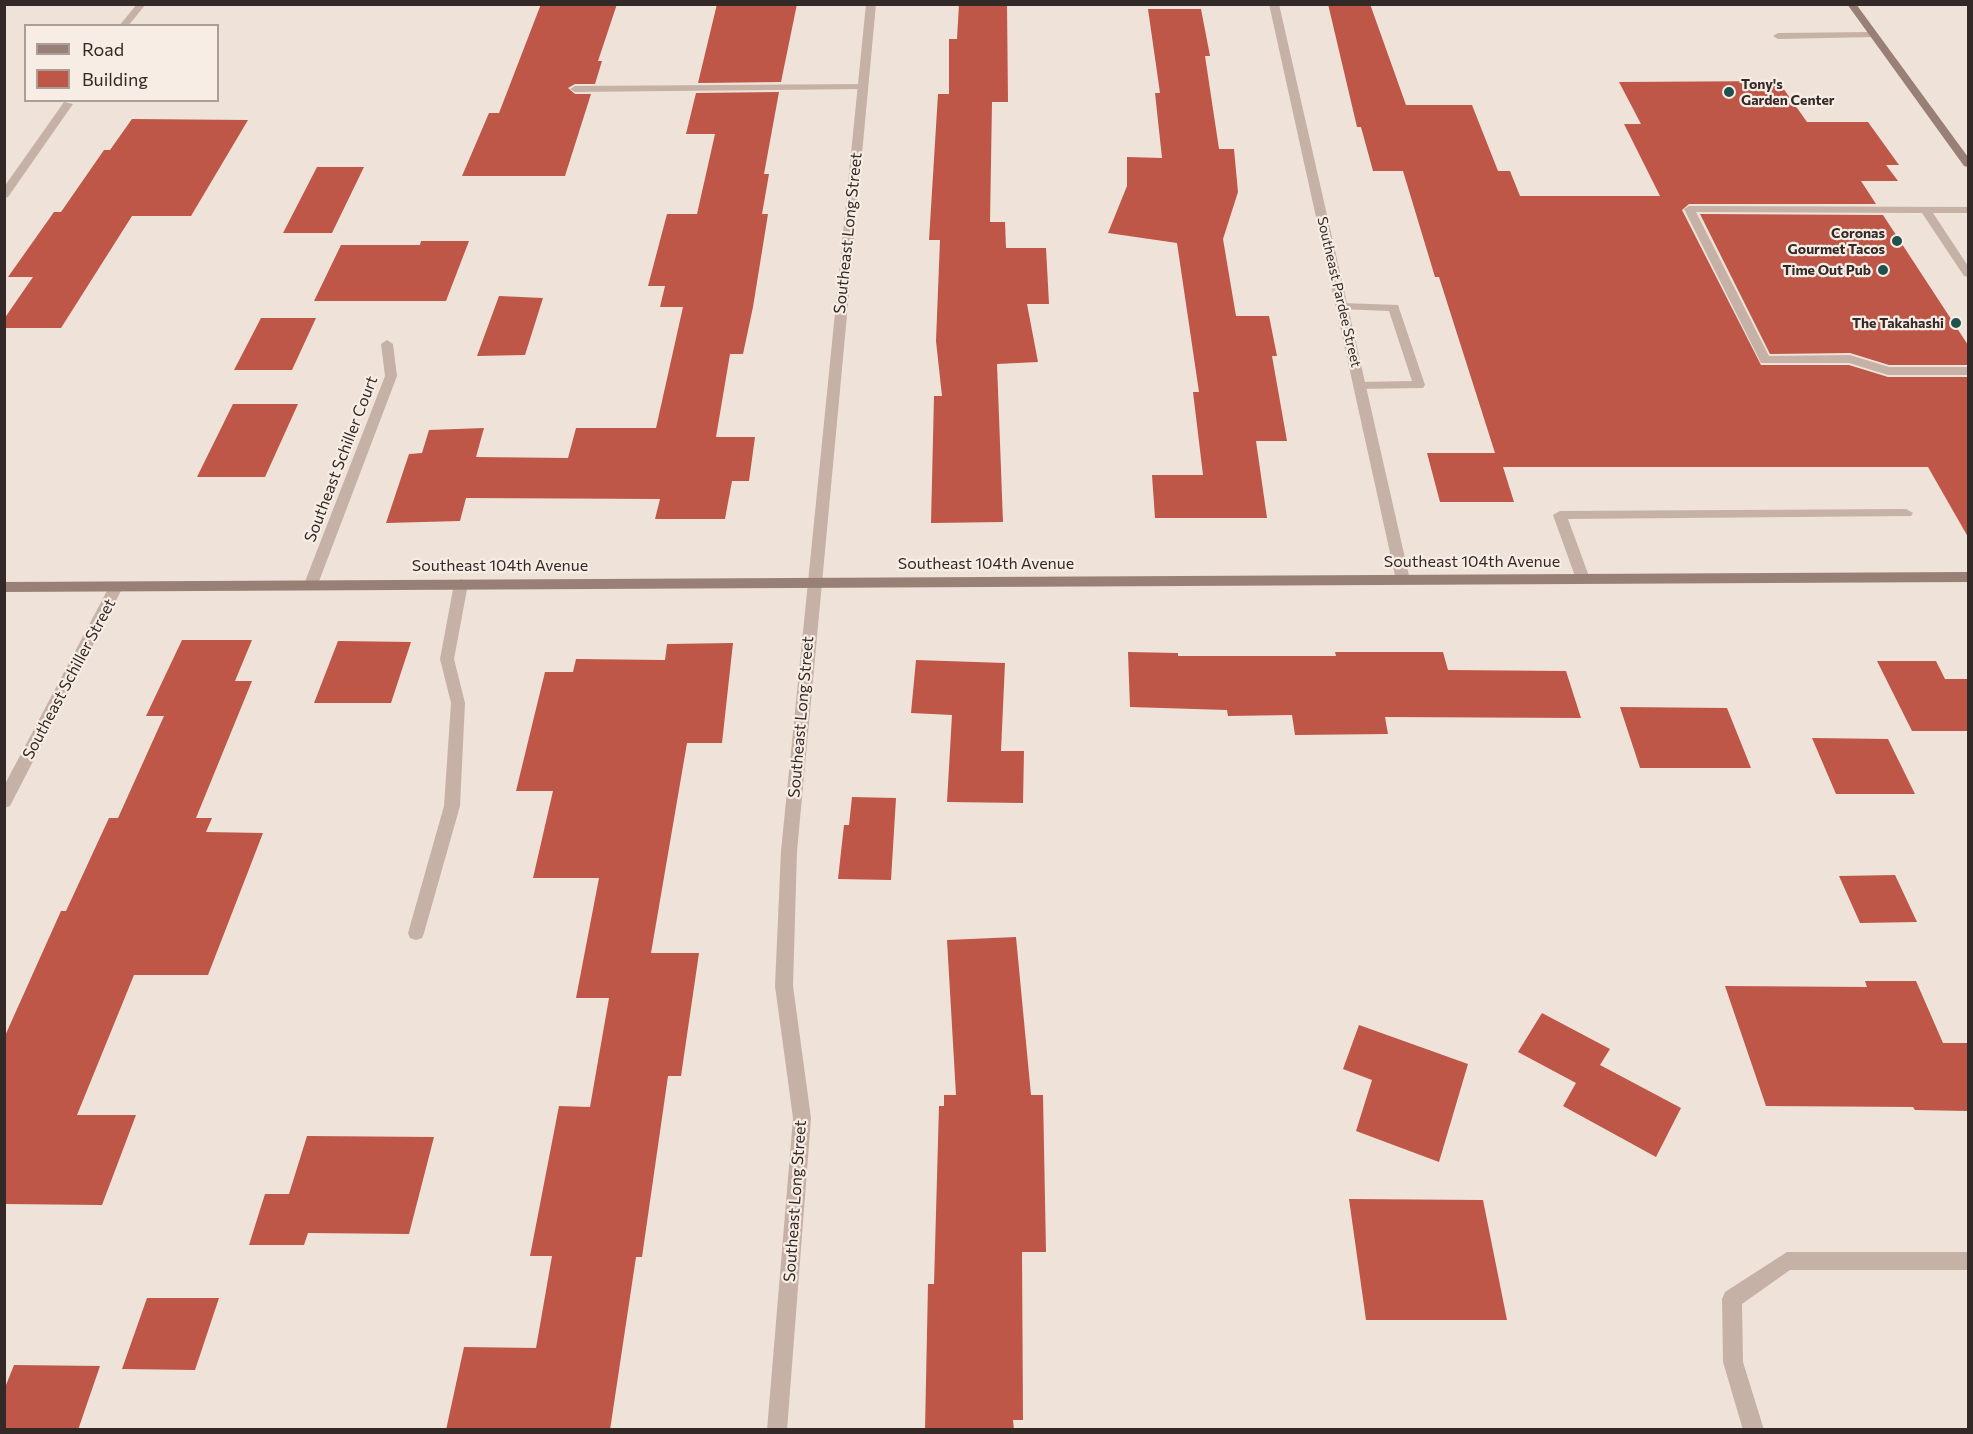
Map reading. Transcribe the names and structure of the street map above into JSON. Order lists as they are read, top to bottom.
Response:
{
  "streets": {
    "street": [
      "Southeast Long Street",
      "Southeast Pardee Street",
      "Southeast Schiller Court",
      "Southeast 104th Avenue",
      "Southeast Schiller Street"
    ]
  },
  "crossings": [
    ["Southeast Long Street", "Southeast 104th Avenue"],
    ["Southeast Pardee Street", "Southeast 104th Avenue"],
    ["Southeast Schiller Court", "Southeast 104th Avenue"],
    ["Southeast 104th Avenue", "Southeast Schiller Street"]
  ],
  "places": [
    "Tony's Garden Center",
    "Coronas Gourmet Tacos",
    "Time Out Pub",
    "The Takahashi"
  ],
  "legend": ["Road", "Building"]
}
